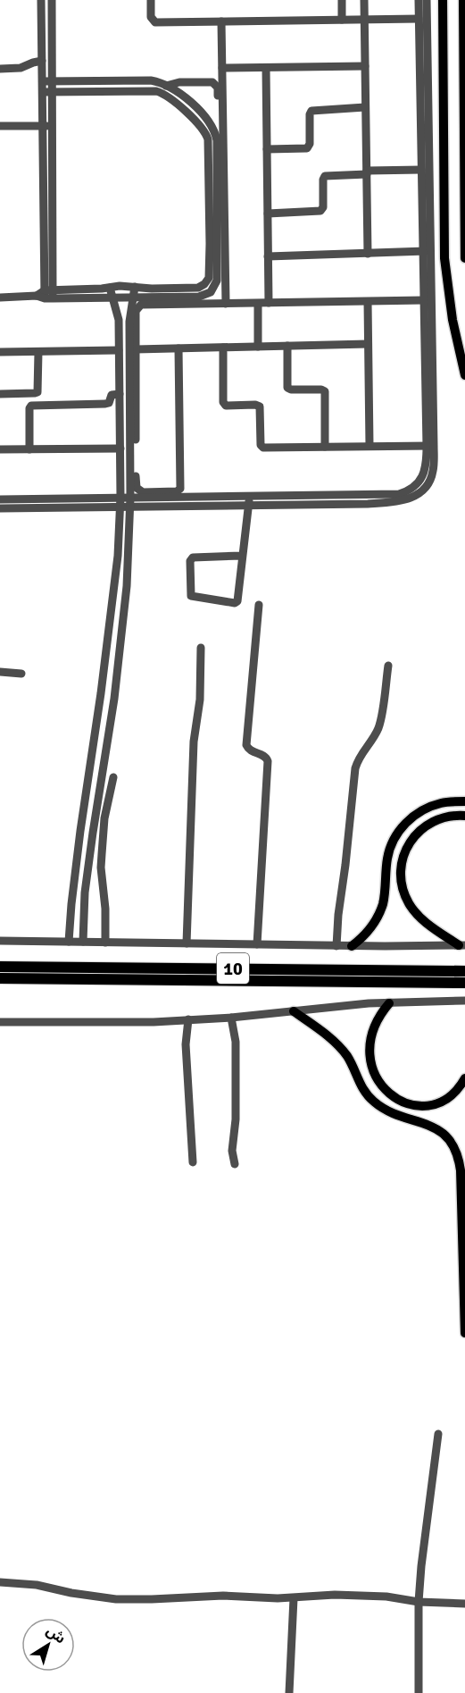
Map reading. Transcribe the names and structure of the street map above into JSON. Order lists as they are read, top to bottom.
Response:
{
  "streets": {
    "highway": ["10"]
  },
  "north": "top right"
}
